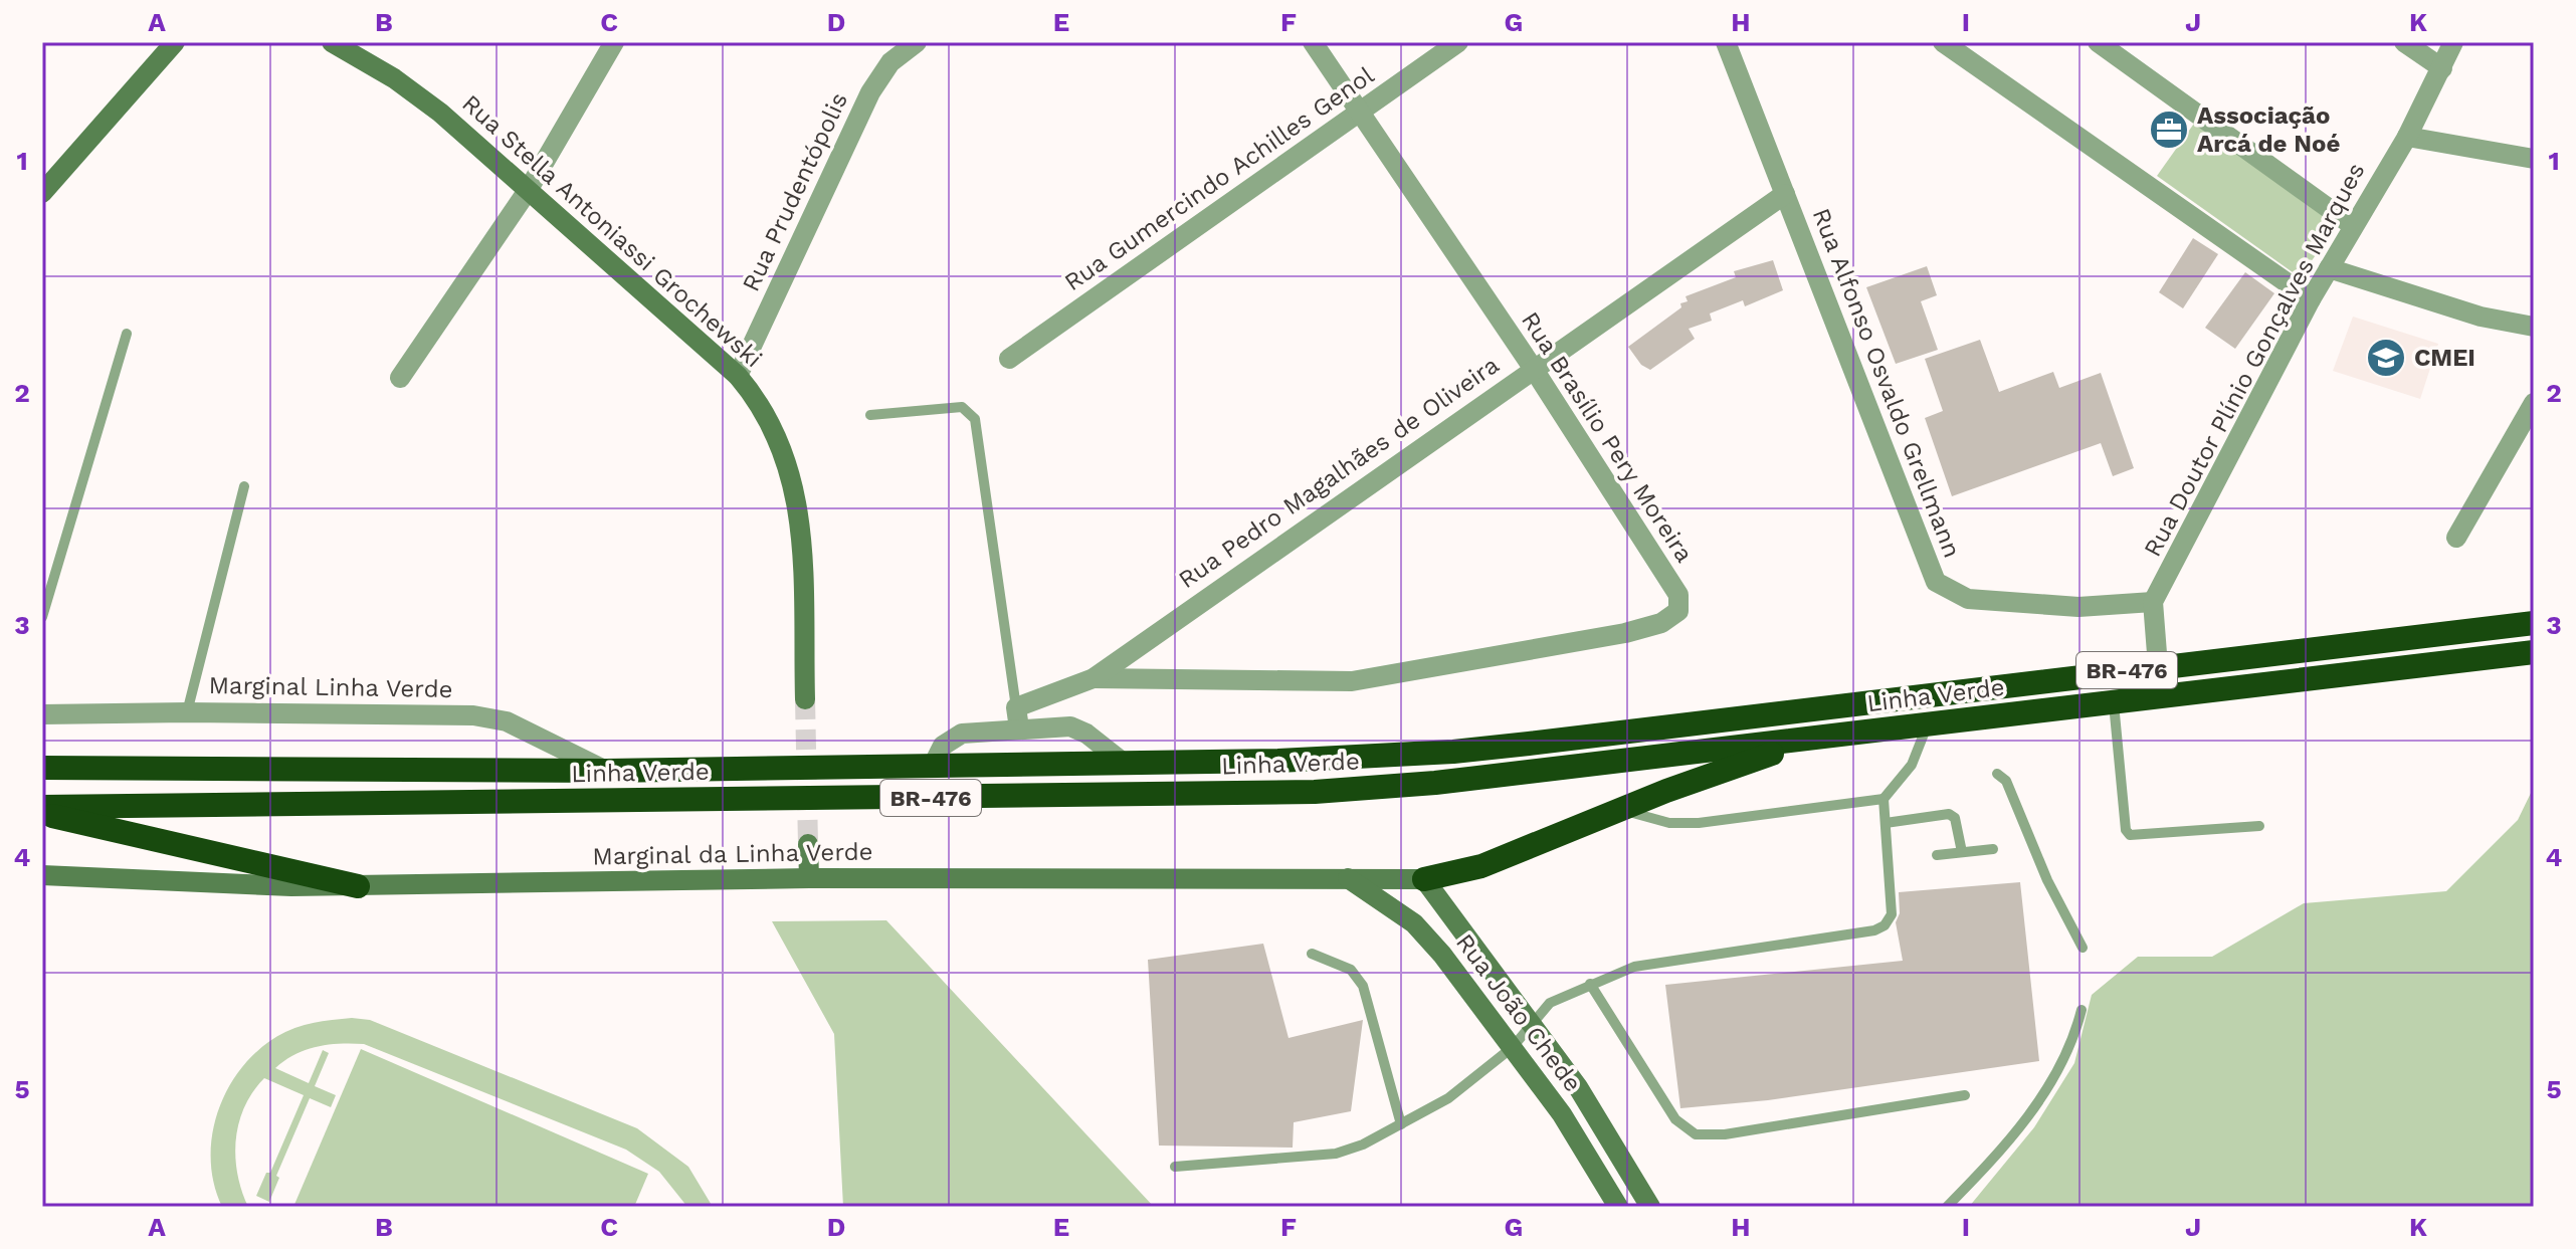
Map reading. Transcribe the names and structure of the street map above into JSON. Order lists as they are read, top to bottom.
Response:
{
  "streets": {
    "highway": ["BR-476", "Linha Verde"],
    "main road": ["Rua Stella Antoniassi Grochewski", "Marginal da Linha Verde", "Rua João Chede"],
    "street": [
      "Rua Gumercindo Achilles Genol",
      "Rua Prudentópolis",
      "Rua Doutor Plínio Gonçalves Marques",
      "Rua Alfonso Osvaldo Grellmann",
      "Rua Brasílio Pery Moreira",
      "Rua Pedro Magalhães de Oliveira",
      "Marginal Linha Verde"
    ]
  },
  "crossings": [
    ["Rua Gumercindo Achilles Genol", "Rua Brasílio Pery Moreira"],
    ["Rua Prudentópolis", "Rua Stella Antoniassi Grochewski"],
    ["Rua Doutor Plínio Gonçalves Marques", "Rua Alfonso Osvaldo Grellmann"],
    ["Rua Alfonso Osvaldo Grellmann", "Rua Pedro Magalhães de Oliveira"],
    ["Rua Brasílio Pery Moreira", "Rua Pedro Magalhães de Oliveira"],
    ["Rua Pedro Magalhães de Oliveira", "Linha Verde"],
    ["Marginal Linha Verde", "Linha Verde"],
    ["Marginal da Linha Verde", "Rua João Chede"]
  ],
  "places": {
    "office": ["Associação Arcá de Noé"],
    "school or university": ["CMEI"]
  },
  "grid": {
    "columns": [
      "A",
      "B",
      "C",
      "D",
      "E",
      "F",
      "G",
      "H",
      "I",
      "J",
      "K"
    ],
    "rows": [
      "1",
      "2",
      "3",
      "4",
      "5"
    ]
  }
}
